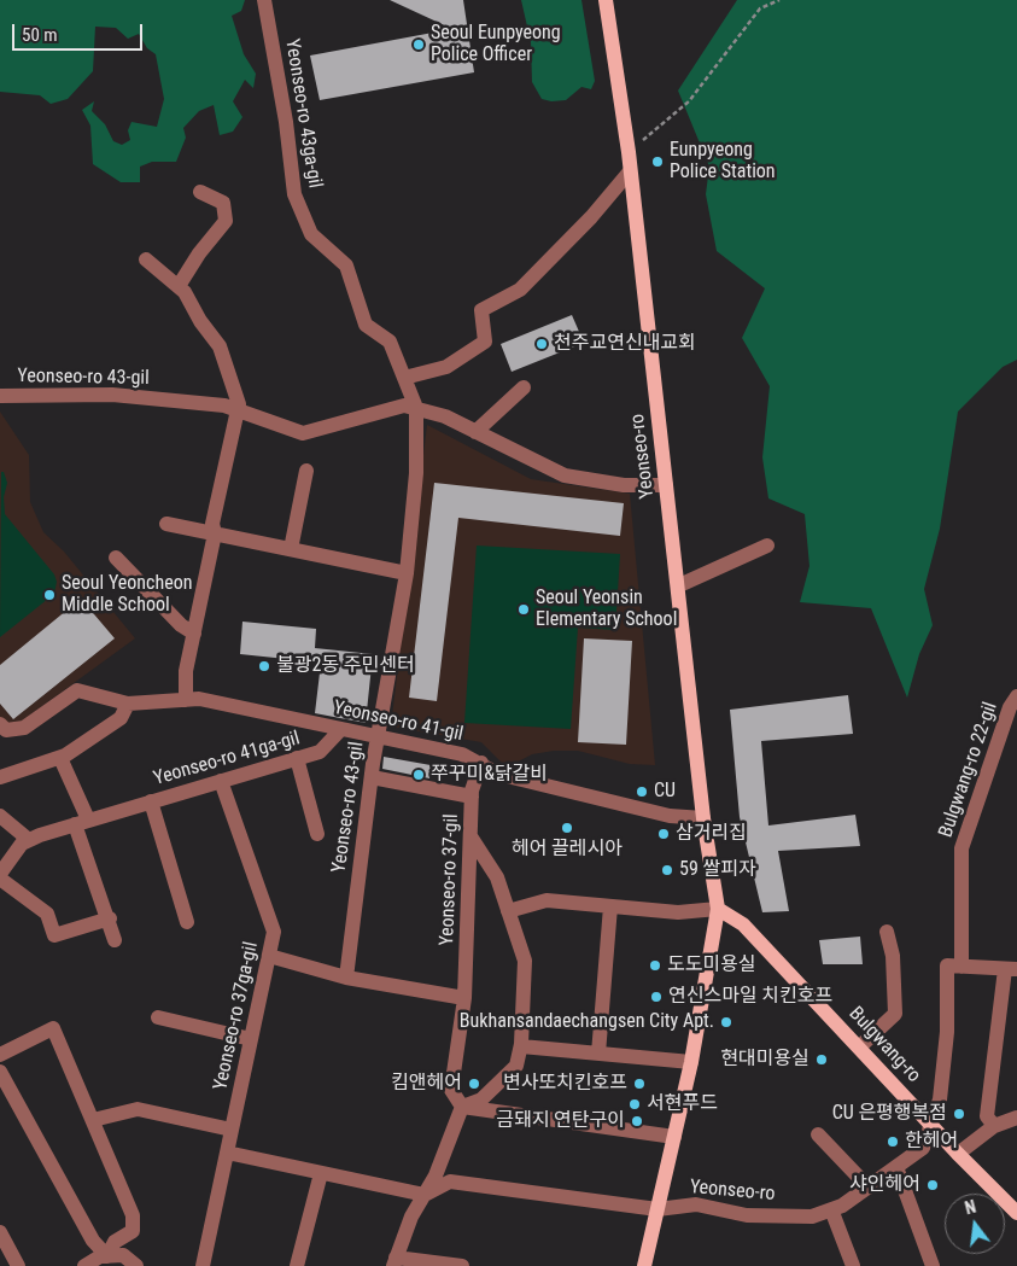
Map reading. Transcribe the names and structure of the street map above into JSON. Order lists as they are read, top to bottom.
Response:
{
  "streets": {
    "main road": ["Yeonseo-ro", "Bulgwang-ro"],
    "street": [
      "Yeonseo-ro 43ga-gil",
      "Yeonseo-ro 43-gil",
      "Yeonseo-ro 41-gil",
      "Yeonseo-ro 41ga-gil",
      "Bulgwang-ro 22-gil",
      "Yeonseo-ro 37-gil",
      "Yeonseo-ro 37ga-gil"
    ]
  },
  "crossings": [
    ["Yeonseo-ro 43ga-gil", "Yeonseo-ro 43-gil"],
    ["Yeonseo-ro 43-gil", "Yeonseo-ro"],
    ["Yeonseo-ro 43-gil", "Yeonseo-ro 41-gil"],
    ["Yeonseo-ro", "Yeonseo-ro 41-gil"],
    ["Yeonseo-ro", "Bulgwang-ro"],
    ["Yeonseo-ro 41-gil", "Yeonseo-ro 41ga-gil"],
    ["Yeonseo-ro 41-gil", "Yeonseo-ro 37-gil"],
    ["Yeonseo-ro 41ga-gil", "Yeonseo-ro 37ga-gil"]
  ],
  "places": [
    "Seoul Eunpyeong Police Officer",
    "Eunpyeong Police Station",
    "천주교연신내교회",
    "Seoul Yeoncheon Middle School",
    "Seoul Yeonsin Elementary School",
    "불광2동 주민센터",
    "쭈꾸미&닭갈비",
    "CU",
    "헤어 끌레시아",
    "삼거리집",
    "59 쌀피자",
    "도도미용실",
    "연신스마일 치킨호프",
    "Bukhansandaechangsen City Apt.",
    "현대미용실",
    "킴앤헤어",
    "변사또치킨호프",
    "서현푸드",
    "CU 은평행복점",
    "금돼지 연탄구이",
    "한헤어",
    "샤인헤어"
  ],
  "scale_bar": "50 m",
  "north": "top"
}
